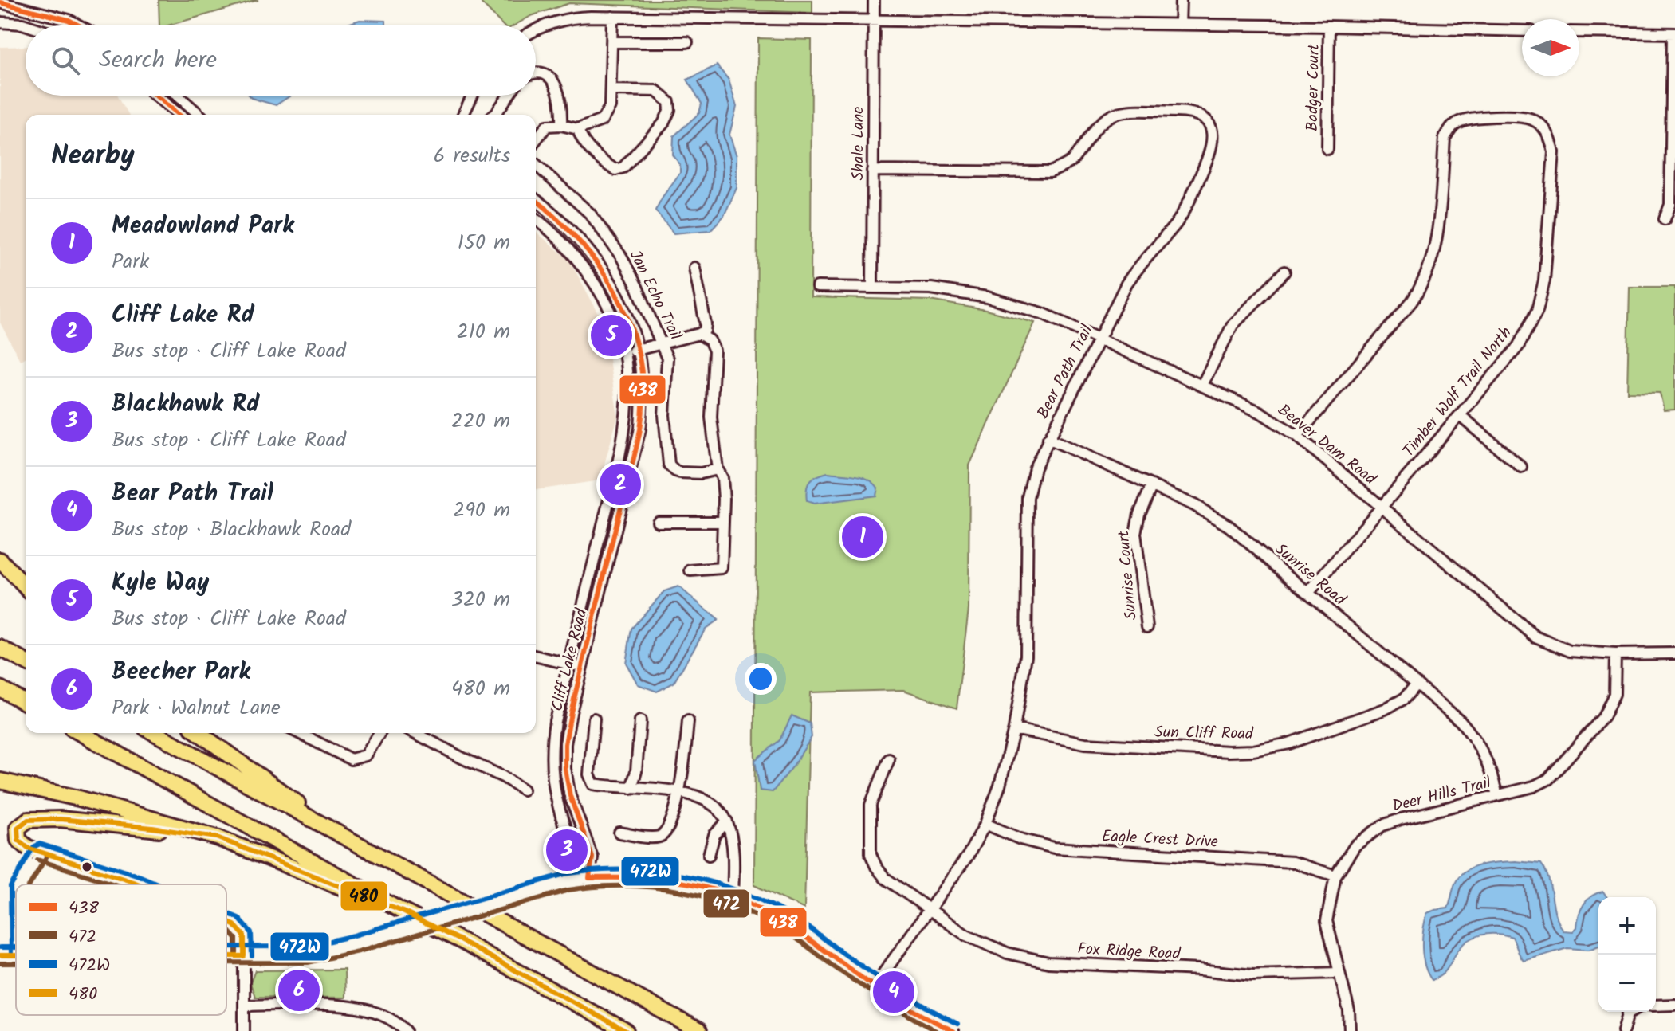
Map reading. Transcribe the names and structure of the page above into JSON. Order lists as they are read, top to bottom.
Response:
{
  "streets": {
    "street": [
      "Badger Court",
      "Shale Lane",
      "Jan Echo Trail",
      "Bear Path Trail",
      "Timber Wolf Trail North",
      "Beaver Dam Road",
      "Sunrise Road",
      "Sunrise Court",
      "Cliff Lake Road",
      "Sun Cliff Road",
      "Deer Hills Trail",
      "Eagle Crest Drive",
      "Fox Ridge Road"
    ]
  },
  "crossings": [
    ["Shale Lane", "Bear Path Trail"],
    ["Shale Lane", "Beaver Dam Road"],
    ["Bear Path Trail", "Beaver Dam Road"],
    ["Bear Path Trail", "Sunrise Road"],
    ["Bear Path Trail", "Sun Cliff Road"],
    ["Bear Path Trail", "Eagle Crest Drive"],
    ["Bear Path Trail", "Fox Ridge Road"],
    ["Timber Wolf Trail North", "Beaver Dam Road"],
    ["Timber Wolf Trail North", "Sunrise Road"],
    ["Beaver Dam Road", "Deer Hills Trail"],
    ["Sunrise Road", "Sunrise Court"],
    ["Sunrise Road", "Sun Cliff Road"],
    ["Sunrise Road", "Deer Hills Trail"],
    ["Deer Hills Trail", "Eagle Crest Drive"],
    ["Deer Hills Trail", "Fox Ridge Road"]
  ],
  "lines": [
    "transit line 438",
    "transit line 480",
    "transit line 472W",
    "transit line 472"
  ],
  "legend": [
    "438",
    "472",
    "472W",
    "480"
  ],
  "north": "right",
  "page": {
    "search": "Search here",
    "heading": ["Nearby", "6 results"],
    "list": [
      {
        "mark": "1",
        "name": "Meadowland Park",
        "note": "Park",
        "value": "150 m"
      },
      {
        "mark": "2",
        "name": "Cliff Lake Rd",
        "note": "Bus stop · Cliff Lake Road",
        "value": "210 m"
      },
      {
        "mark": "3",
        "name": "Blackhawk Rd",
        "note": "Bus stop · Cliff Lake Road",
        "value": "220 m"
      },
      {
        "mark": "4",
        "name": "Bear Path Trail",
        "note": "Bus stop · Blackhawk Road",
        "value": "290 m"
      },
      {
        "mark": "5",
        "name": "Kyle Way",
        "note": "Bus stop · Cliff Lake Road",
        "value": "320 m"
      },
      {
        "mark": "6",
        "name": "Beecher Park",
        "note": "Park · Walnut Lane",
        "value": "480 m"
      }
    ],
    "pins": [
      "5",
      "2",
      "1",
      "3",
      "6",
      "4"
    ],
    "map_buttons": ["+", "−"]
  }
}
